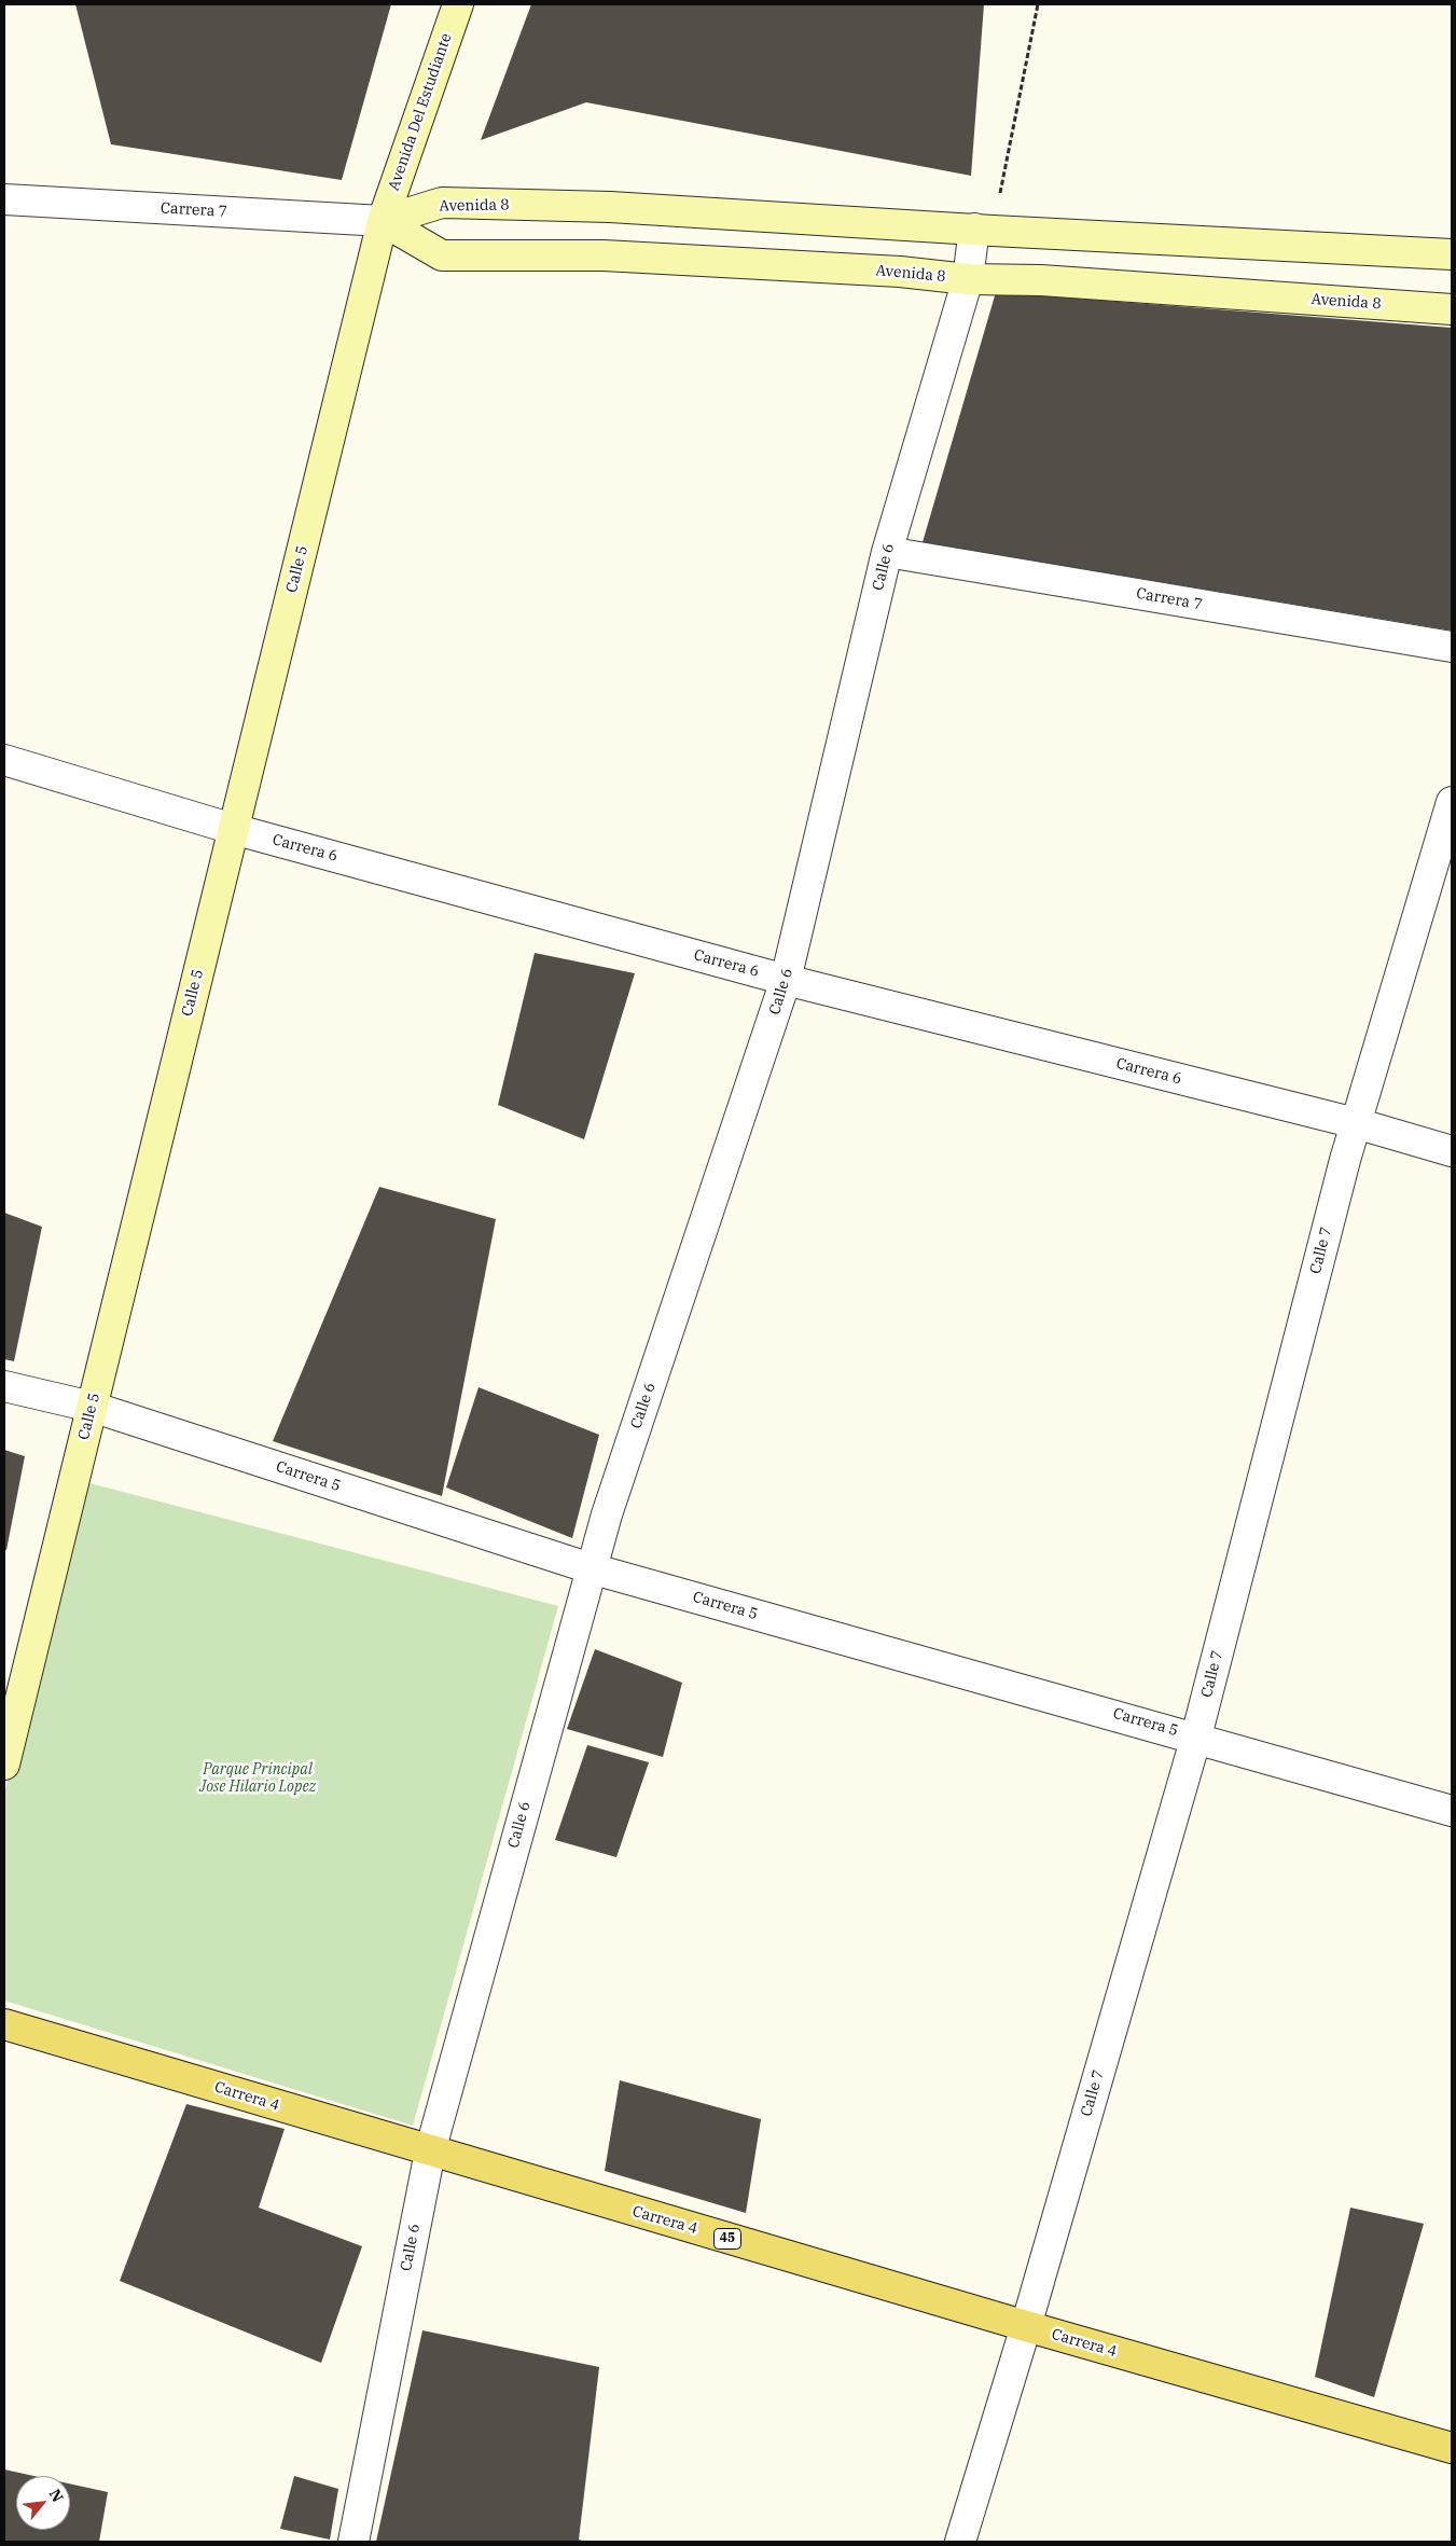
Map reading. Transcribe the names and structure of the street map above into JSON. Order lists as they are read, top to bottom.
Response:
{
  "streets": {
    "main road": [
      "Avenida Del Estudiante",
      "Avenida 8",
      "Calle 5",
      "Carrera 4",
      "45"
    ],
    "street": [
      "Carrera 7",
      "Calle 6",
      "Carrera 6",
      "Calle 7",
      "Carrera 5"
    ]
  },
  "crossings": [
    ["Avenida Del Estudiante", "Avenida 8"],
    ["Avenida Del Estudiante", "Carrera 7"],
    ["Avenida Del Estudiante", "Calle 5"],
    ["Avenida 8", "Carrera 7"],
    ["Avenida 8", "Calle 6"],
    ["Avenida 8", "Calle 5"],
    ["Carrera 7", "Calle 6"],
    ["Carrera 7", "Calle 5"],
    ["Calle 6", "Carrera 6"],
    ["Calle 6", "Carrera 5"],
    ["Calle 6", "Carrera 4"],
    ["Calle 5", "Carrera 6"],
    ["Calle 5", "Carrera 5"],
    ["Carrera 6", "Calle 7"],
    ["Calle 7", "Carrera 5"],
    ["Calle 7", "Carrera 4"]
  ],
  "parks": ["Parque Principal Jose Hilario Lopez"],
  "north": "top right"
}
